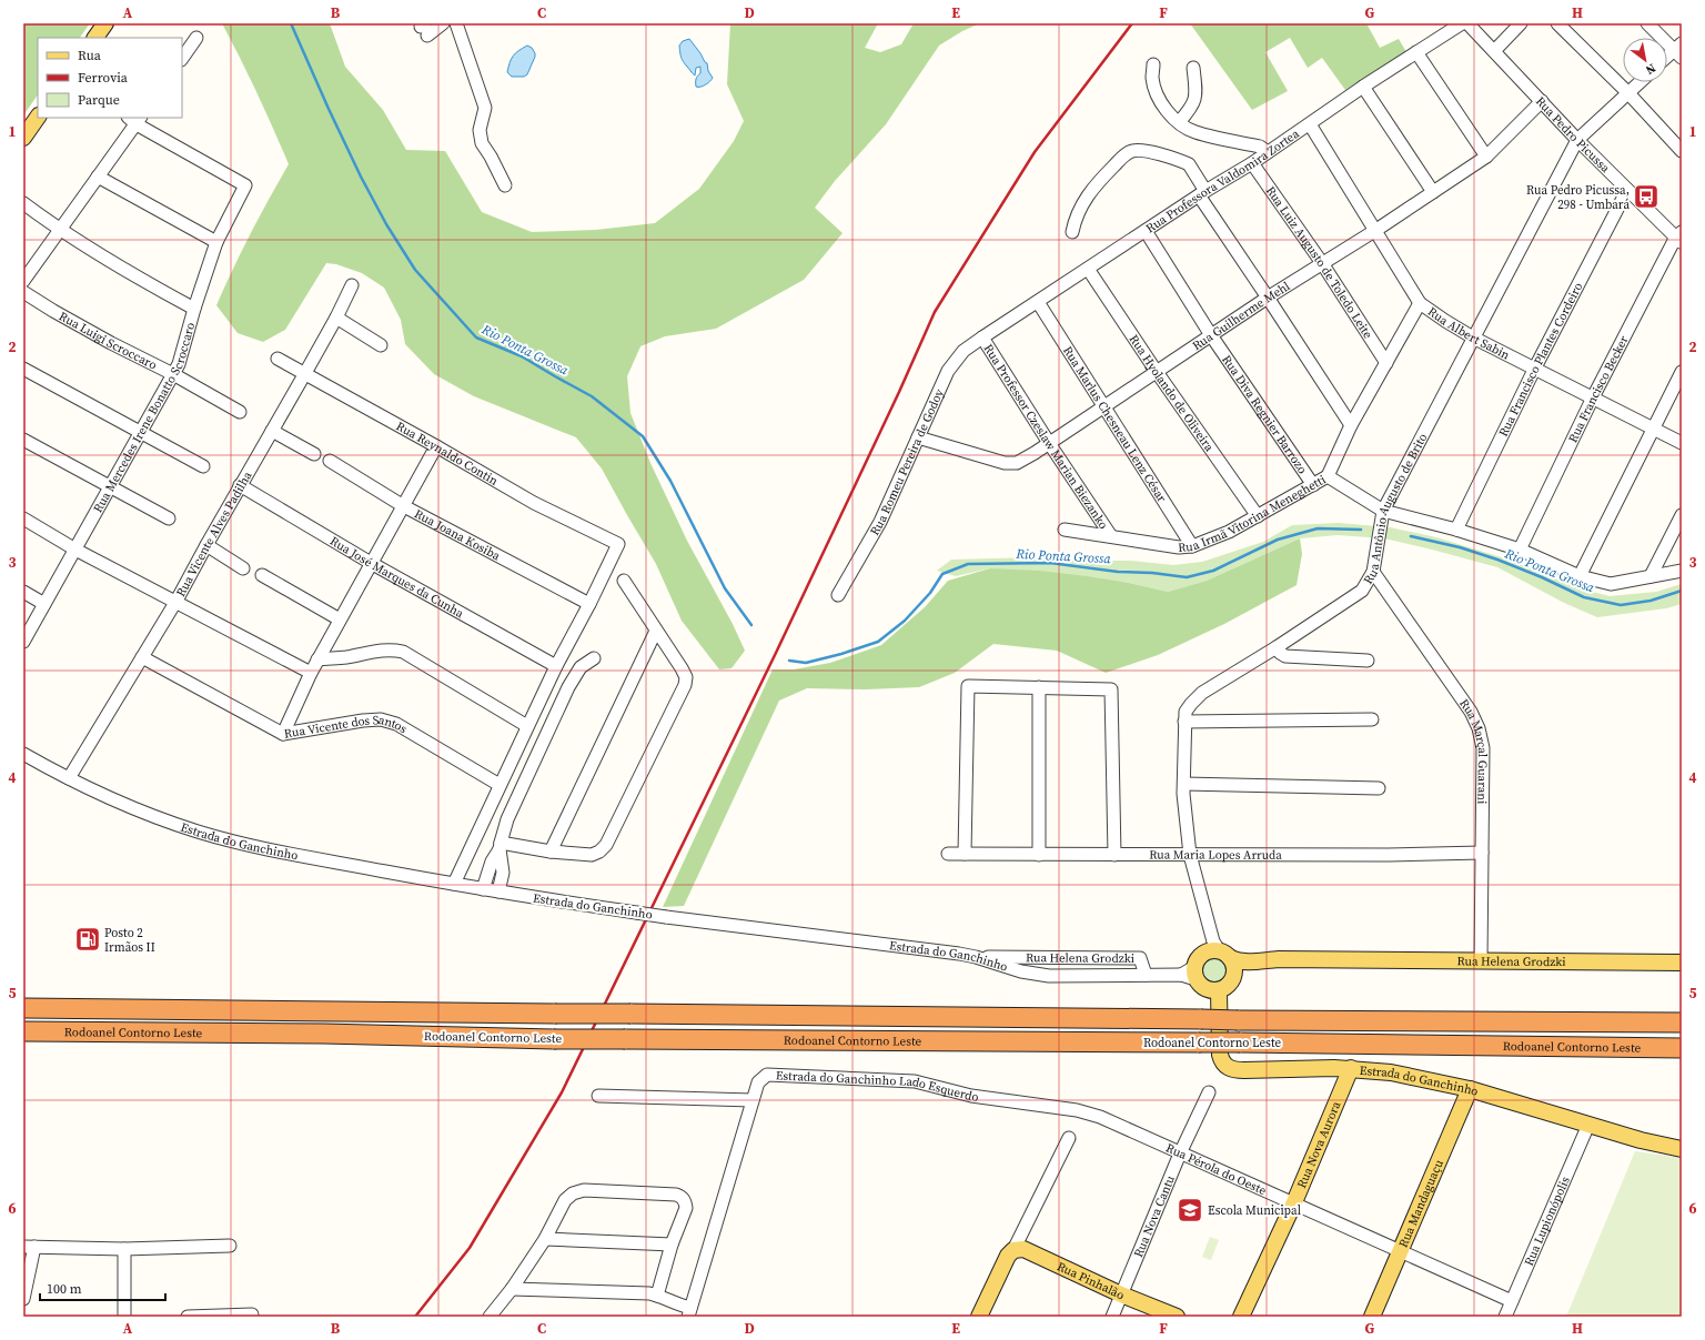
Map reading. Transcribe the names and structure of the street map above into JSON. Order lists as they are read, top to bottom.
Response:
{
  "streets": {
    "highway": ["Rodoanel Contorno Leste"],
    "main road": [
      "Estrada do Ganchinho",
      "Rua Helena Grodzki",
      "Rua Nova Aurora",
      "Rua Mandaguaçu",
      "Rua Pinhalão"
    ],
    "street": [
      "Rua Pedro Picussa",
      "Rua Professora Valdomira Zortea",
      "Rua Luiz Augusto de Toledo Leite",
      "Rua Guilherme Mehl",
      "Rua Albert Sabin",
      "Rua Luigi Scroccaro",
      "Rua Francisco Plantes Cordeiro",
      "Rua Francisco Becker",
      "Rua Hyolando de Oliveira",
      "Rua Diva Regnier Barrozo",
      "Rua Mercedes Irene Bonatto Scroccaro",
      "Rua Marlus Chesneau Lenz César",
      "Rua Professor Czeslaw Marian Biezanko",
      "Rua Reynaldo Contin",
      "Rua Romeu Pereira de Godoy",
      "Rua Antônio Augusto de Brito",
      "Rua Irmã Vitorina Meneghetti",
      "Rua Vicente Alves Padilha",
      "Rua Joana Kosiba",
      "Rua José Marques da Cunha",
      "Rua Vicente dos Santos",
      "Rua Marçal Guarani",
      "Rua Maria Lopes Arruda",
      "Estrada do Ganchinho Lado Esquerdo",
      "Rua Pérola do Oeste",
      "Rua Nova Cantu",
      "Rua Lupionópolis"
    ]
  },
  "crossings": [
    ["Rua Pedro Picussa", "Rua Guilherme Mehl"],
    ["Rua Pedro Picussa", "Rua Francisco Plantes Cordeiro"],
    ["Rua Pedro Picussa", "Rua Francisco Becker"],
    ["Rua Pedro Picussa", "Rua Antônio Augusto de Brito"],
    ["Rua Professora Valdomira Zortea", "Rua Luiz Augusto de Toledo Leite"],
    ["Rua Professora Valdomira Zortea", "Rua Albert Sabin"],
    ["Rua Professora Valdomira Zortea", "Rua Hyolando de Oliveira"],
    ["Rua Professora Valdomira Zortea", "Rua Diva Regnier Barrozo"],
    ["Rua Professora Valdomira Zortea", "Rua Marlus Chesneau Lenz César"],
    ["Rua Professora Valdomira Zortea", "Rua Professor Czeslaw Marian Biezanko"],
    ["Rua Professora Valdomira Zortea", "Rua Romeu Pereira de Godoy"],
    ["Rua Luiz Augusto de Toledo Leite", "Rua Guilherme Mehl"],
    ["Rua Guilherme Mehl", "Rua Albert Sabin"],
    ["Rua Guilherme Mehl", "Rua Hyolando de Oliveira"],
    ["Rua Guilherme Mehl", "Rua Diva Regnier Barrozo"],
    ["Rua Guilherme Mehl", "Rua Marlus Chesneau Lenz César"],
    ["Rua Guilherme Mehl", "Rua Professor Czeslaw Marian Biezanko"],
    ["Rua Guilherme Mehl", "Rua Romeu Pereira de Godoy"],
    ["Rua Albert Sabin", "Rua Francisco Plantes Cordeiro"],
    ["Rua Albert Sabin", "Rua Francisco Becker"],
    ["Rua Albert Sabin", "Rua Antônio Augusto de Brito"],
    ["Rua Luigi Scroccaro", "Rua Mercedes Irene Bonatto Scroccaro"],
    ["Rua Francisco Plantes Cordeiro", "Rua Irmã Vitorina Meneghetti"],
    ["Rua Francisco Becker", "Rua Irmã Vitorina Meneghetti"],
    ["Rua Hyolando de Oliveira", "Rua Irmã Vitorina Meneghetti"],
    ["Rua Diva Regnier Barrozo", "Rua Irmã Vitorina Meneghetti"],
    ["Rua Marlus Chesneau Lenz César", "Rua Irmã Vitorina Meneghetti"],
    ["Rua Professor Czeslaw Marian Biezanko", "Rua Romeu Pereira de Godoy"],
    ["Rua Professor Czeslaw Marian Biezanko", "Rua Irmã Vitorina Meneghetti"],
    ["Rua Reynaldo Contin", "Rua Vicente Alves Padilha"],
    ["Rua Reynaldo Contin", "Rua Joana Kosiba"],
    ["Rua Antônio Augusto de Brito", "Rua Irmã Vitorina Meneghetti"],
    ["Rua Antônio Augusto de Brito", "Rua Marçal Guarani"],
    ["Rua Antônio Augusto de Brito", "Estrada do Ganchinho"],
    ["Rua Antônio Augusto de Brito", "Rua Maria Lopes Arruda"],
    ["Rua Antônio Augusto de Brito", "Rua Helena Grodzki"],
    ["Rua Vicente Alves Padilha", "Rua José Marques da Cunha"],
    ["Rua Vicente Alves Padilha", "Rua Vicente dos Santos"],
    ["Rua Vicente Alves Padilha", "Estrada do Ganchinho"],
    ["Rua Marçal Guarani", "Rua Maria Lopes Arruda"],
    ["Rua Marçal Guarani", "Rua Helena Grodzki"],
    ["Estrada do Ganchinho", "Rua Helena Grodzki"],
    ["Estrada do Ganchinho", "Rua Nova Aurora"],
    ["Estrada do Ganchinho", "Rua Mandaguaçu"],
    ["Estrada do Ganchinho", "Rua Lupionópolis"],
    ["Estrada do Ganchinho Lado Esquerdo", "Rua Pérola do Oeste"],
    ["Rua Nova Aurora", "Rua Pérola do Oeste"],
    ["Rua Pérola do Oeste", "Rua Mandaguaçu"],
    ["Rua Pérola do Oeste", "Rua Nova Cantu"],
    ["Rua Pérola do Oeste", "Rua Lupionópolis"],
    ["Rua Nova Cantu", "Rua Pinhalão"]
  ],
  "water": ["Rio Ponta Grossa"],
  "places": {
    "bus stop": ["Rua Pedro Picussa, 298 - Umbará"],
    "fuel station": ["Posto 2 Irmãos II"],
    "school or university": ["Escola Municipal"]
  },
  "legend": ["Rua", "Ferrovia", "Parque"],
  "scale_bar": "100 m",
  "north": "bottom right",
  "grid": {
    "columns": [
      "A",
      "B",
      "C",
      "D",
      "E",
      "F",
      "G",
      "H"
    ],
    "rows": [
      "1",
      "2",
      "3",
      "4",
      "5",
      "6"
    ]
  }
}
